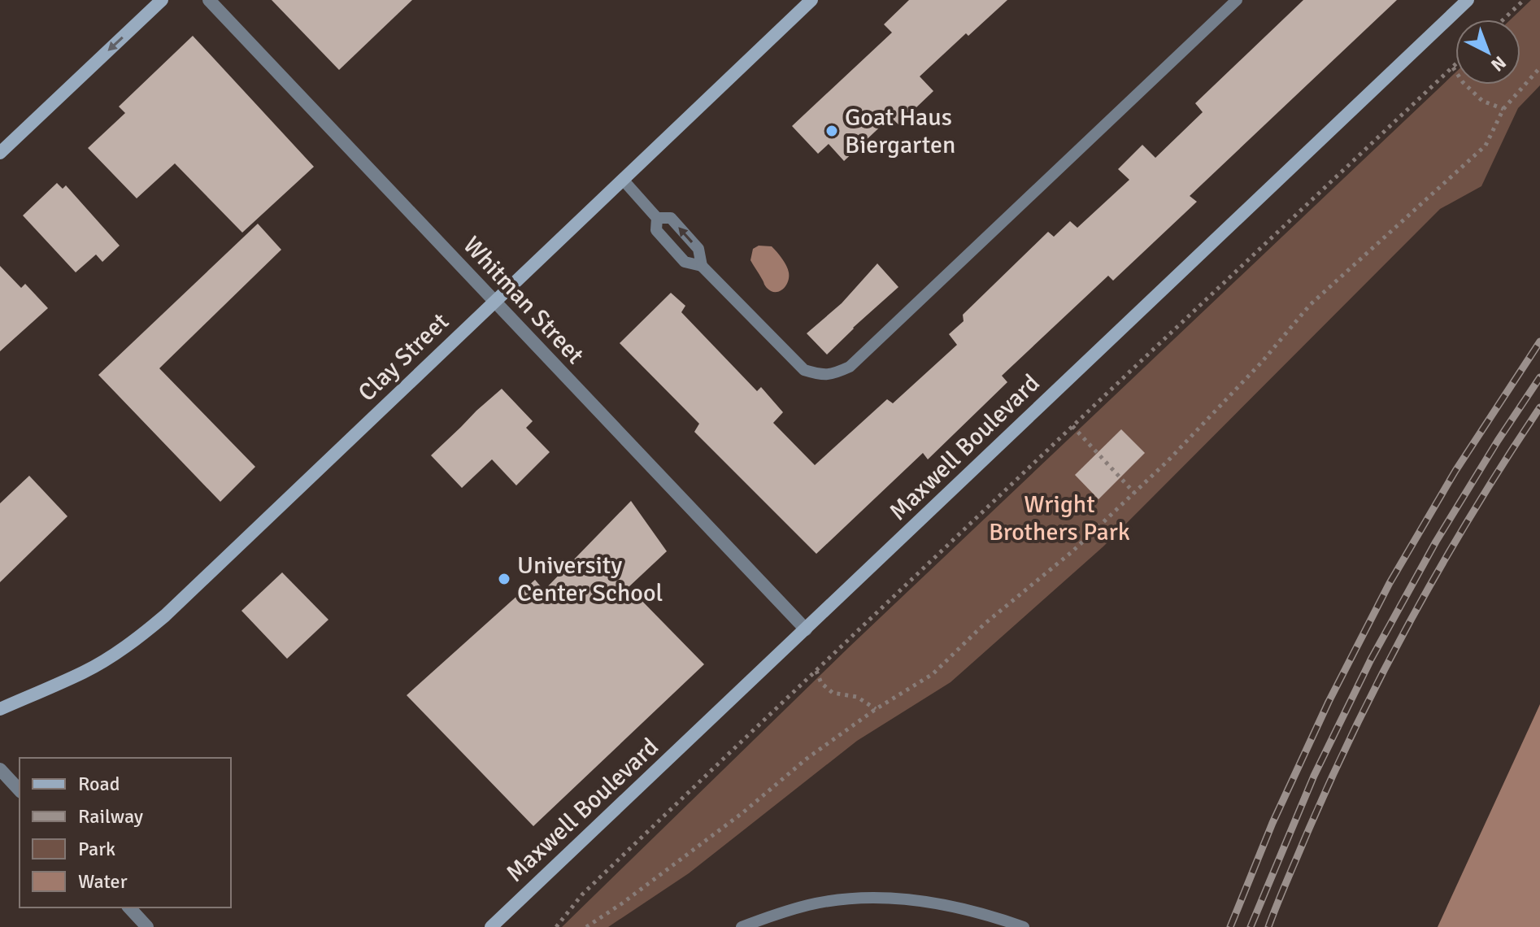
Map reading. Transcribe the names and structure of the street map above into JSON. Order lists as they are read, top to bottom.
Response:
{
  "streets": {
    "main road": ["Clay Street", "Maxwell Boulevard"],
    "street": ["Whitman Street"]
  },
  "crossings": [
    ["Whitman Street", "Clay Street"],
    ["Whitman Street", "Maxwell Boulevard"]
  ],
  "parks": ["Wright Brothers Park"],
  "places": ["Goat Haus Biergarten", "University Center School"],
  "legend": [
    "Road",
    "Railway",
    "Park",
    "Water"
  ],
  "north": "bottom right"
}
